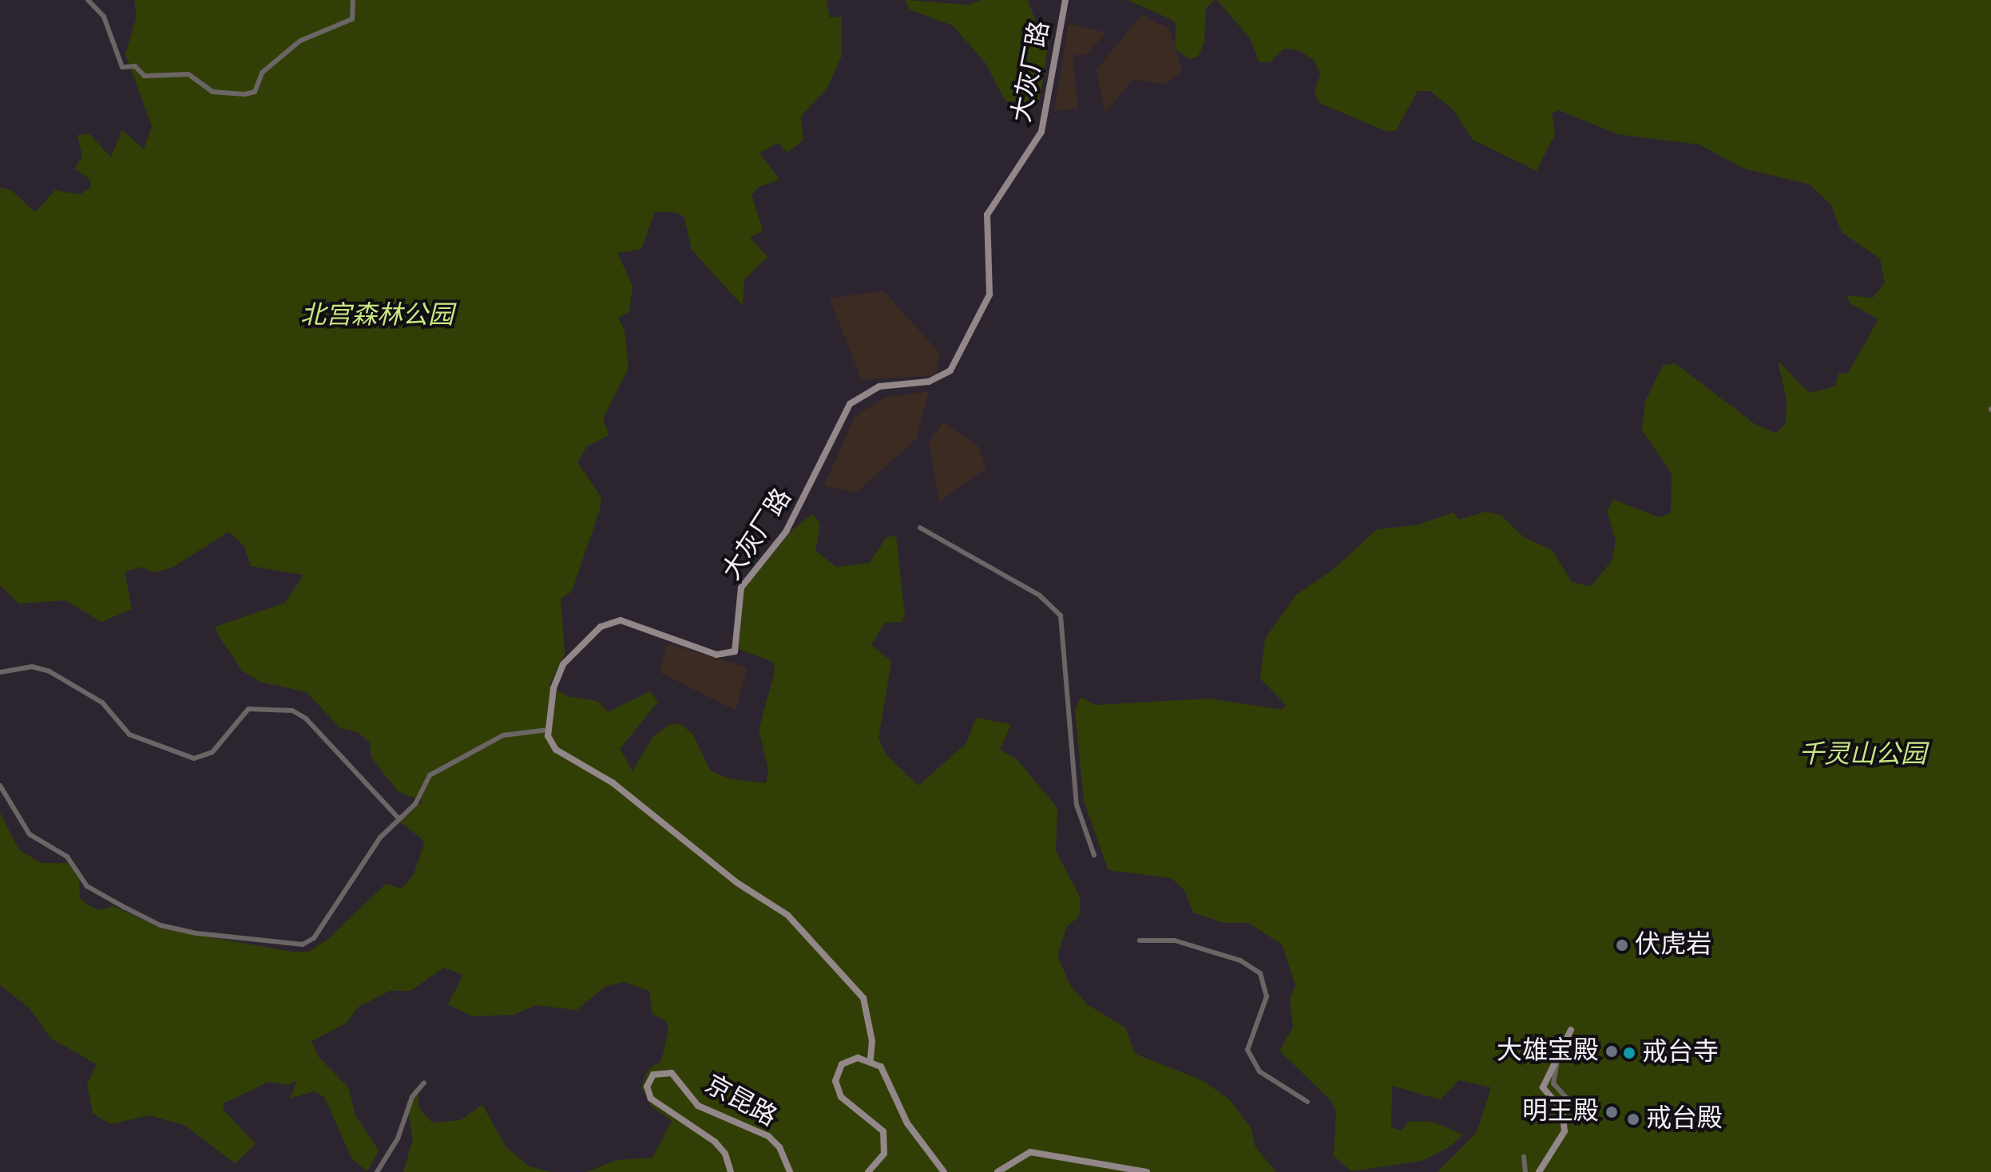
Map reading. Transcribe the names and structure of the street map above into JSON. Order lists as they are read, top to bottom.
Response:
{
  "streets": {
    "street": ["大灰厂路", "京昆路"]
  },
  "parks": ["北宫森林公园", "千灵山公园"],
  "places": [
    "伏虎岩",
    "大雄宝殿",
    "戒台寺",
    "明王殿",
    "戒台殿"
  ]
}
